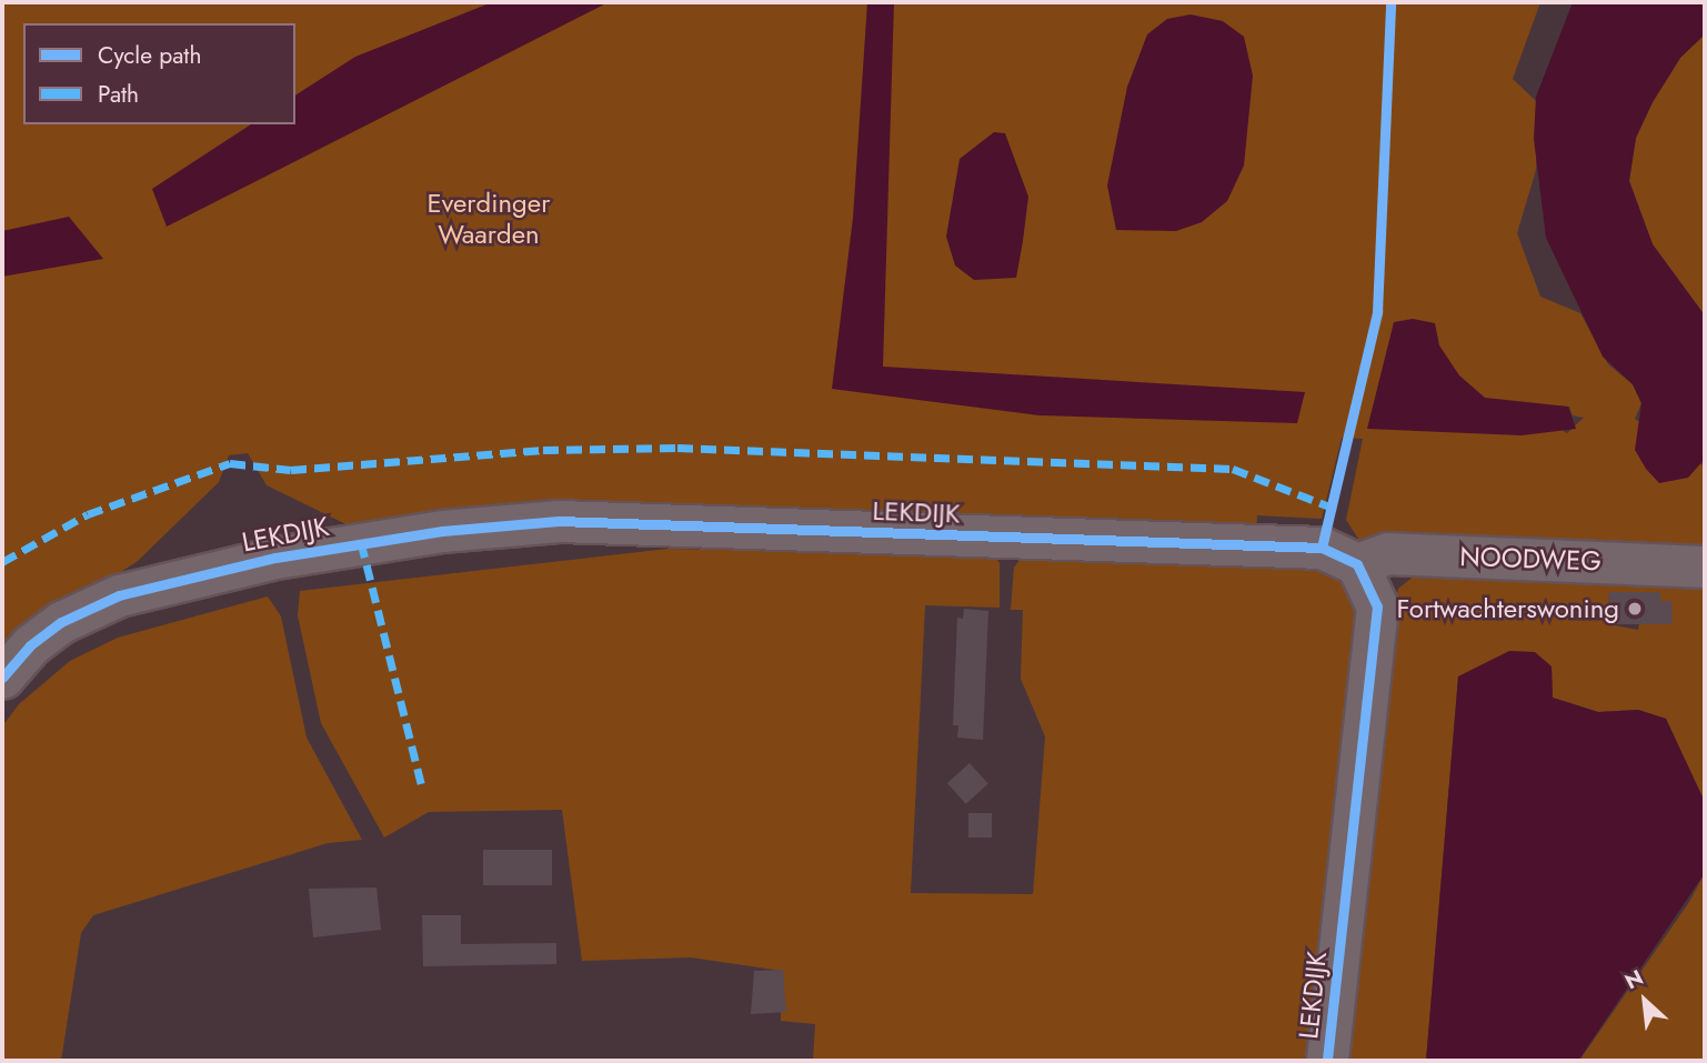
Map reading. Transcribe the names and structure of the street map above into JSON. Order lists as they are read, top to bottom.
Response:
{
  "streets": {
    "street": ["LEKDIJK", "NOODWEG"]
  },
  "crossings": [
    ["LEKDIJK", "NOODWEG"]
  ],
  "parks": ["Everdinger Waarden"],
  "places": ["Fortwachterswoning"],
  "legend": ["Cycle path", "Path"],
  "north": "top left"
}
